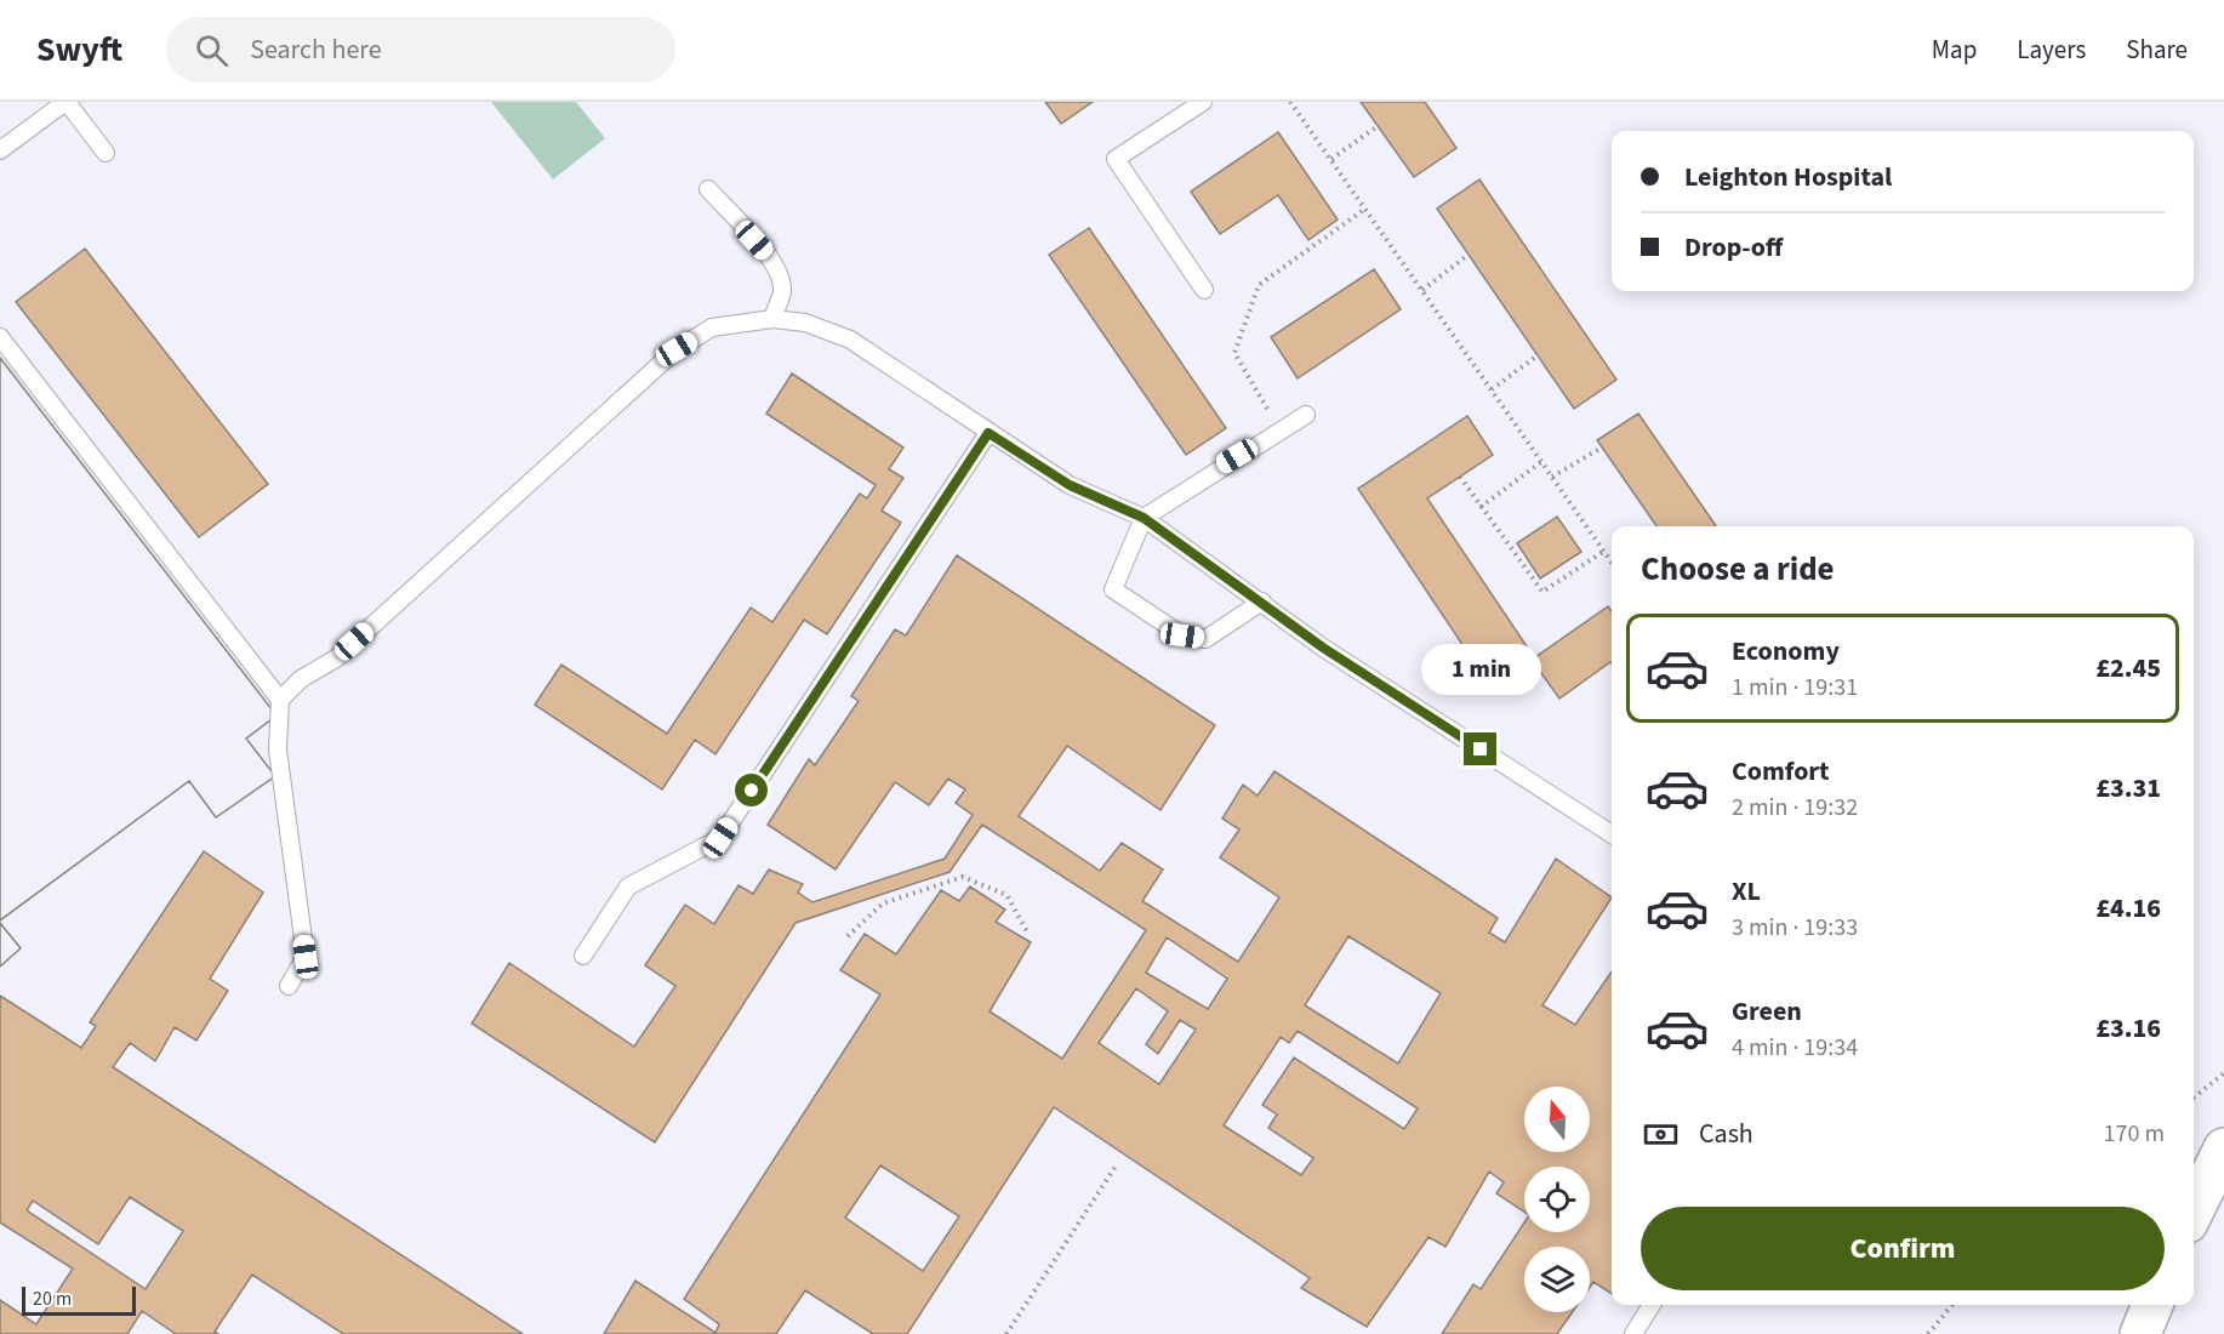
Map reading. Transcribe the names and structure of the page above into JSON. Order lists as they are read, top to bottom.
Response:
{
  "scale_bar": "20 m",
  "north": "top",
  "page": {
    "header": "Swyft",
    "search": "Search here",
    "nav": ["Map", "Layers", "Share"],
    "banner": ["Leighton Hospital", "Drop-off"],
    "heading": "Choose a ride",
    "list": [
      {
        "name": "Economy",
        "note": "1 min · 19:31",
        "value": "£2.45"
      },
      {
        "name": "Comfort",
        "note": "2 min · 19:32",
        "value": "£3.31"
      },
      {
        "name": "XL",
        "note": "3 min · 19:33",
        "value": "£4.16"
      },
      {
        "name": "Green",
        "note": "4 min · 19:34",
        "value": "£3.16"
      }
    ],
    "bubble": "1 min",
    "pay": ["Cash", "170 m"],
    "buttons": "Confirm",
    "scale": "20 m"
  }
}
